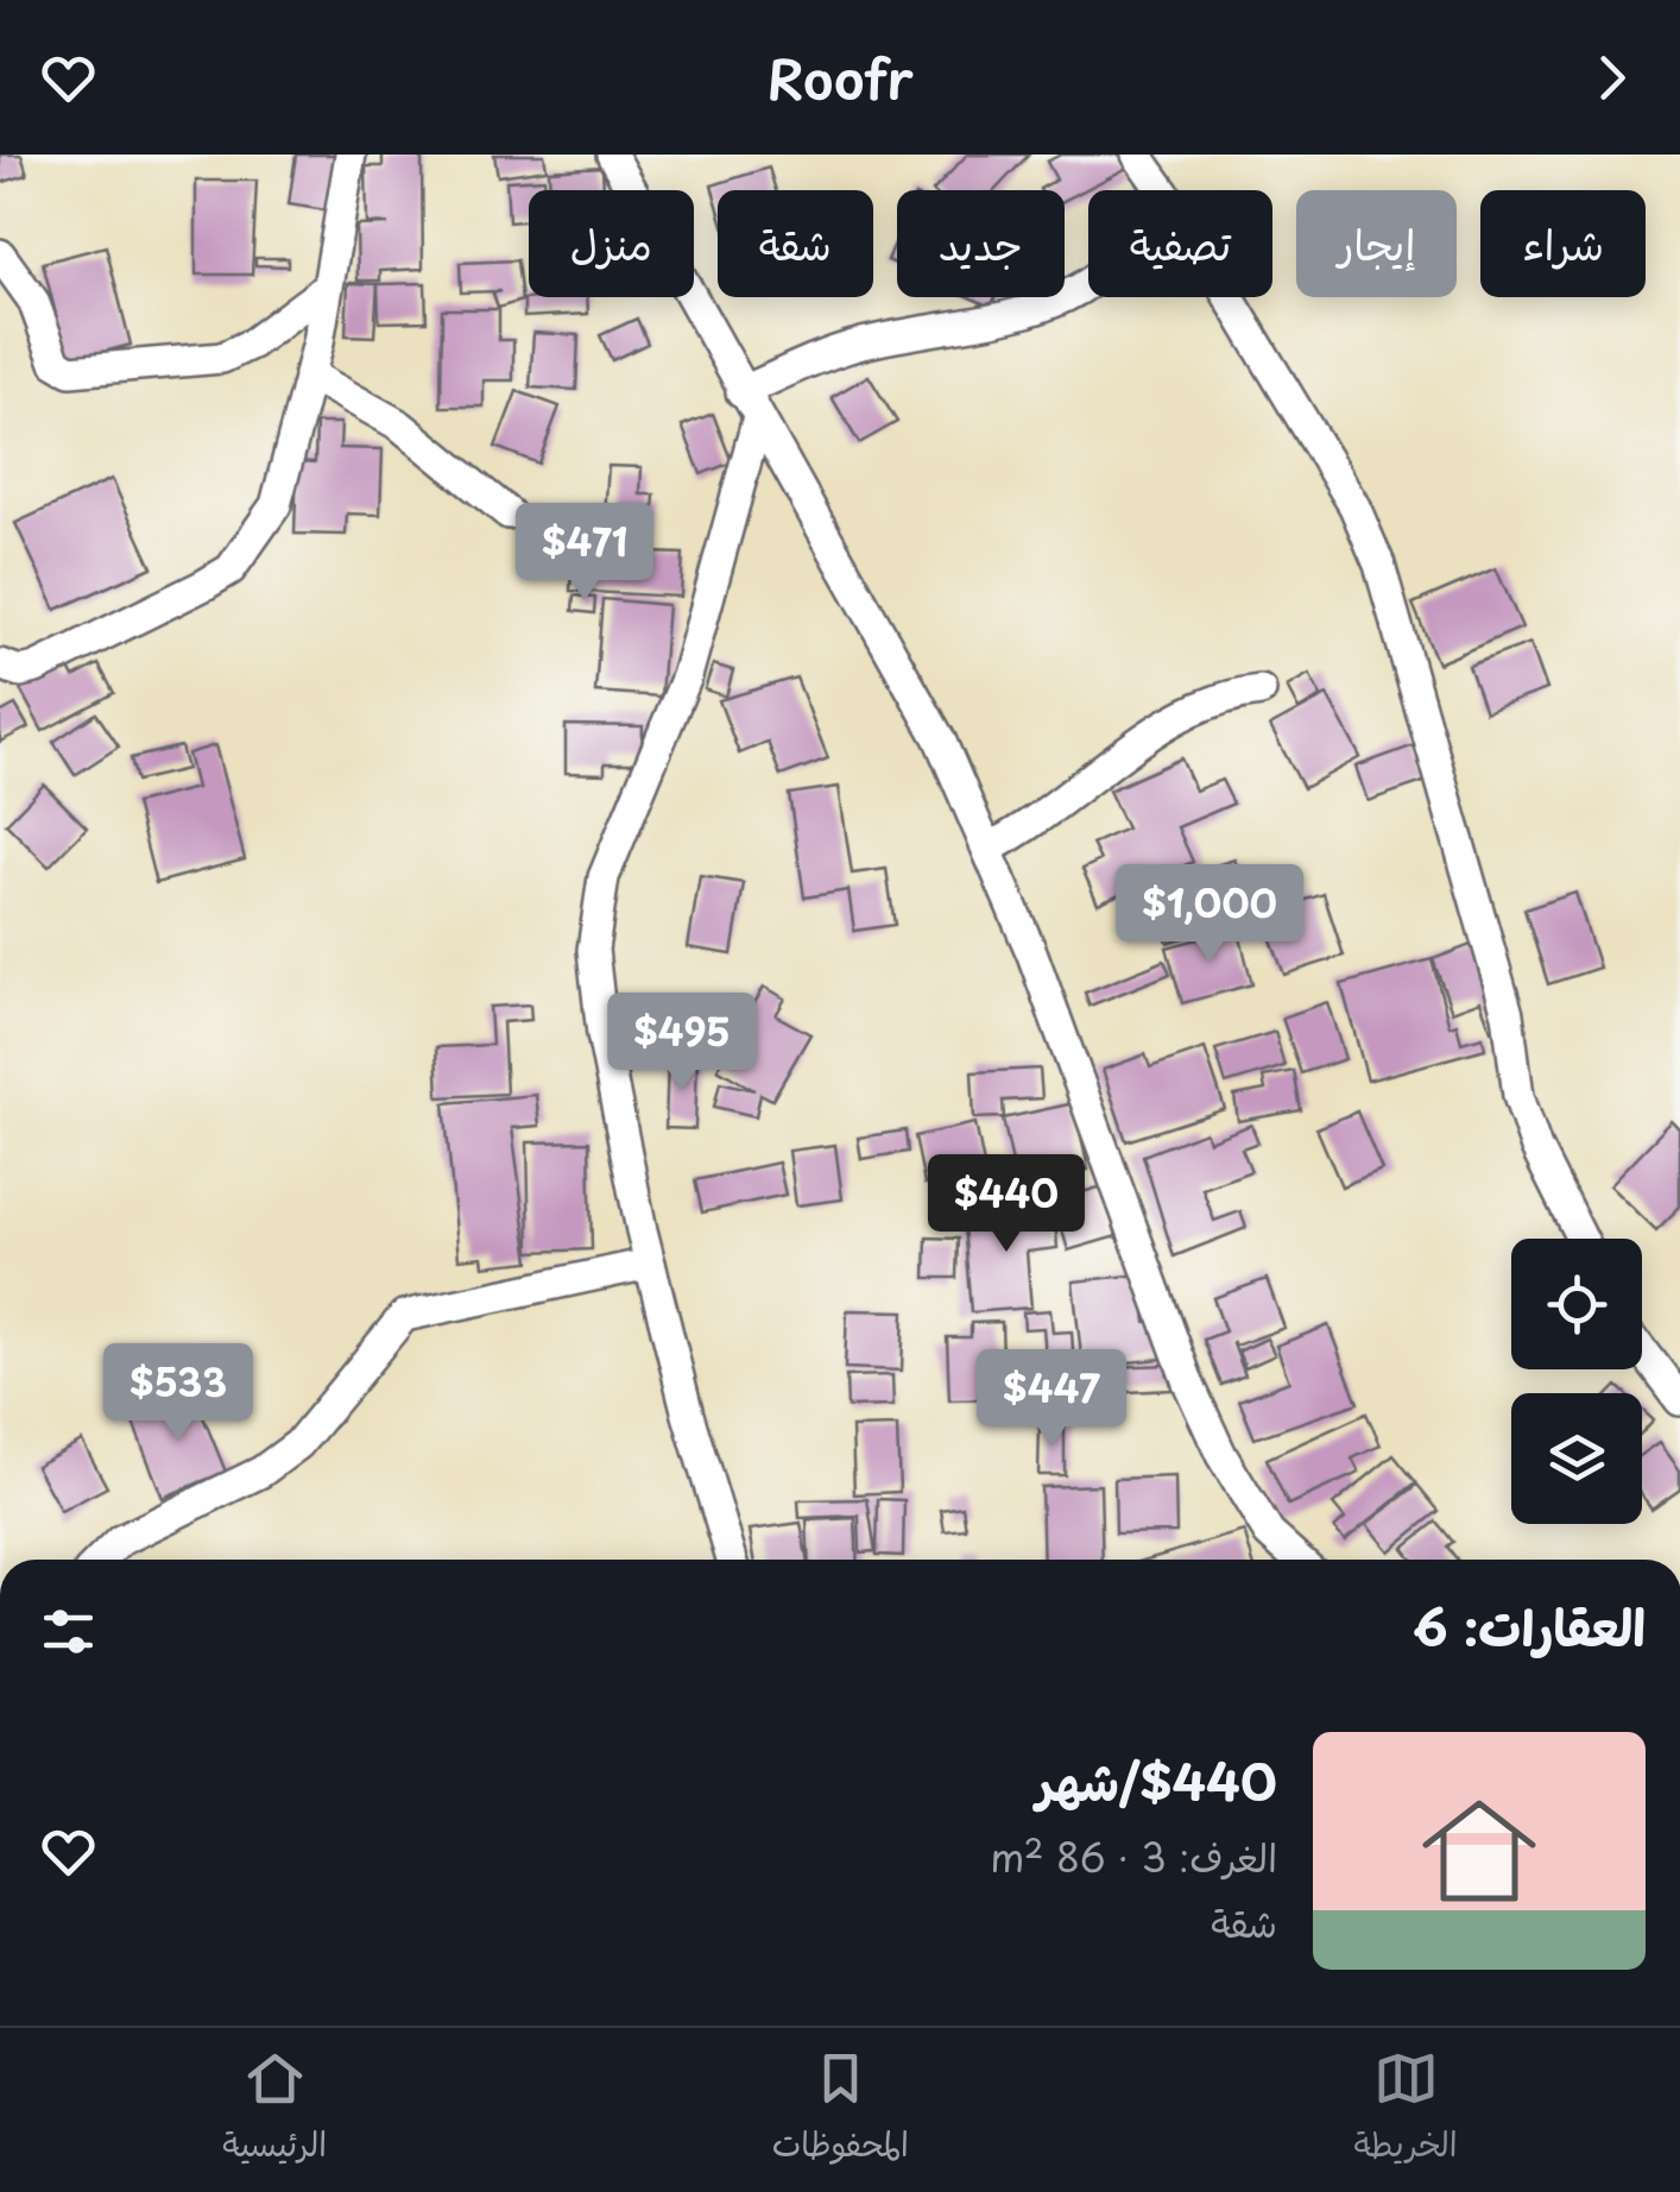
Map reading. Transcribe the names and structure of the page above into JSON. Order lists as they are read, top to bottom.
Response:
{
  "page": {
    "header": "Roofr",
    "chip": [
      "شراء",
      "إيجار",
      "تصفية",
      "جديد",
      "شقة",
      "منزل"
    ],
    "price": [
      "$471",
      "$1,000",
      "$495",
      "$440",
      "$533",
      "$447"
    ],
    "heading": "العقارات: 6",
    "list": [
      {
        "name": "$440/شهر",
        "note": "الغرف: 3 · 86 m² · شقة"
      }
    ],
    "tabs": ["الخريطة", "المحفوظات", "الرئيسية"]
  }
}
